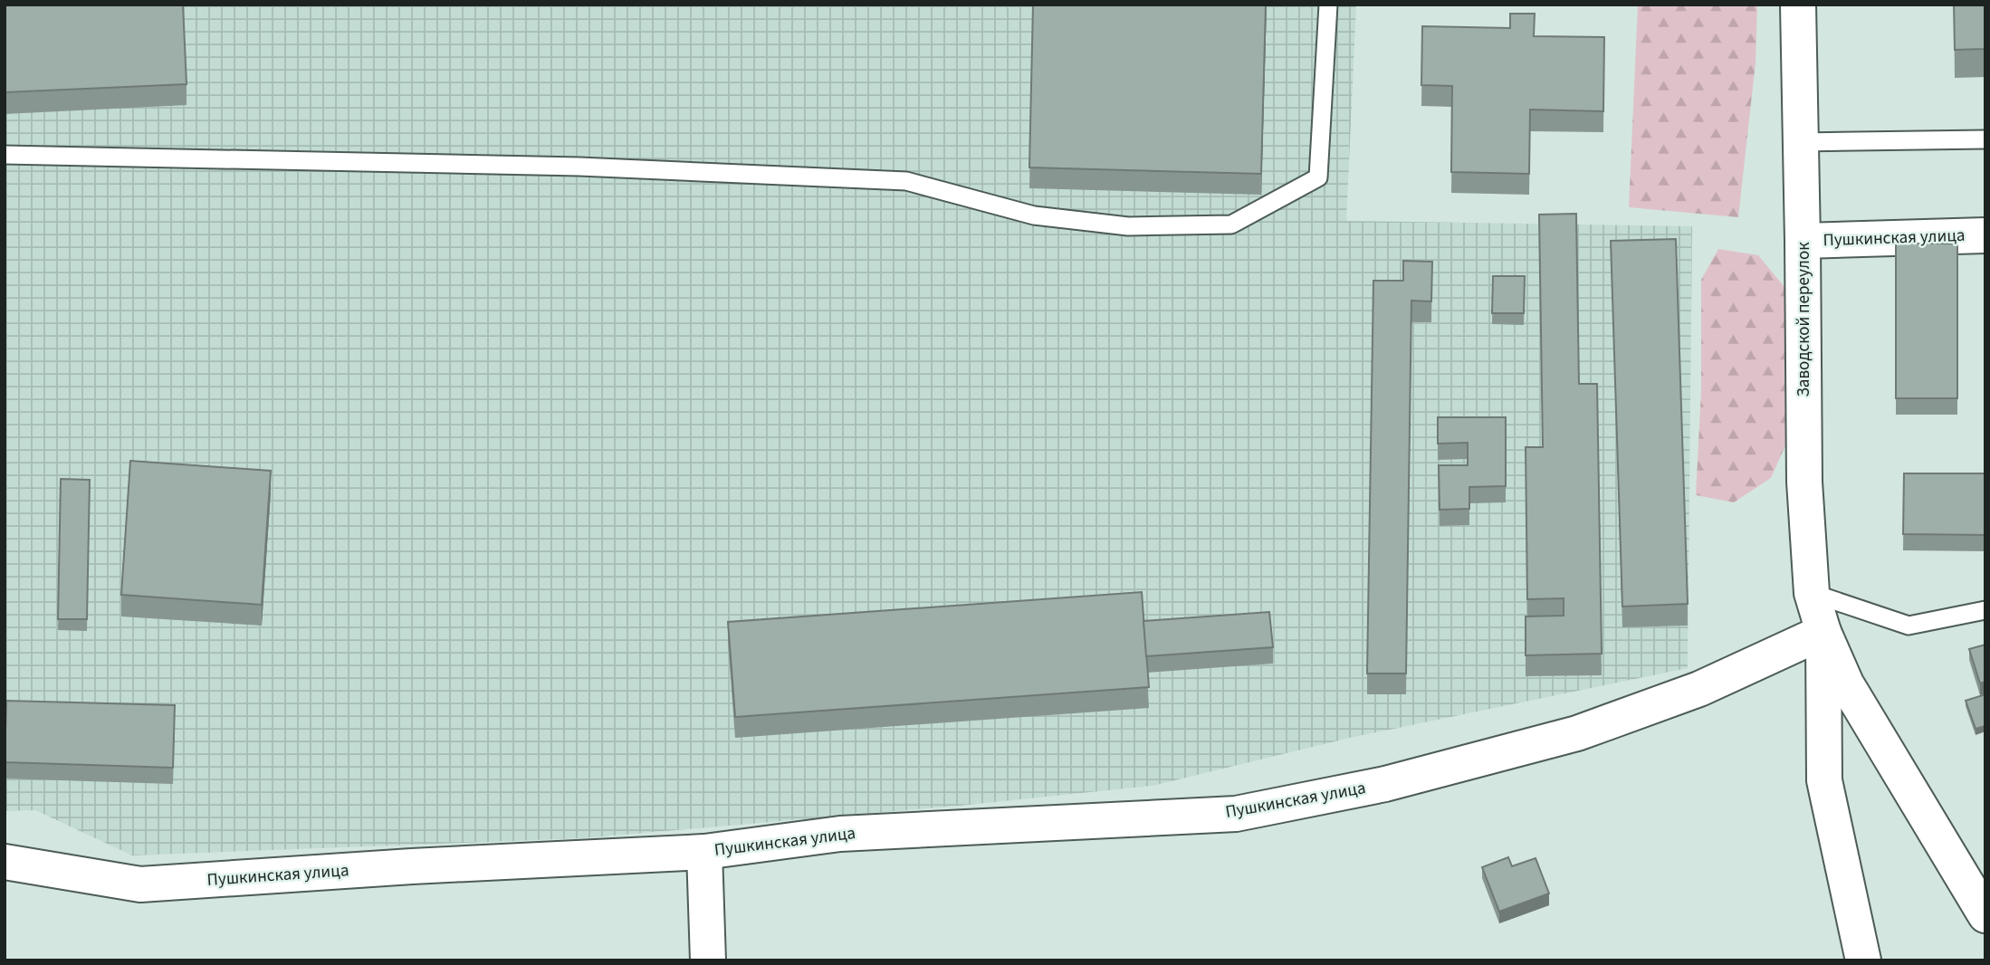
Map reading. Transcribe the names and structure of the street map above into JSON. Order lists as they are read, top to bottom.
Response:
{
  "streets": {
    "street": ["Пушкинская улица", "Заводской переулок"]
  },
  "crossings": [
    ["Пушкинская улица", "Заводской переулок"]
  ]
}
